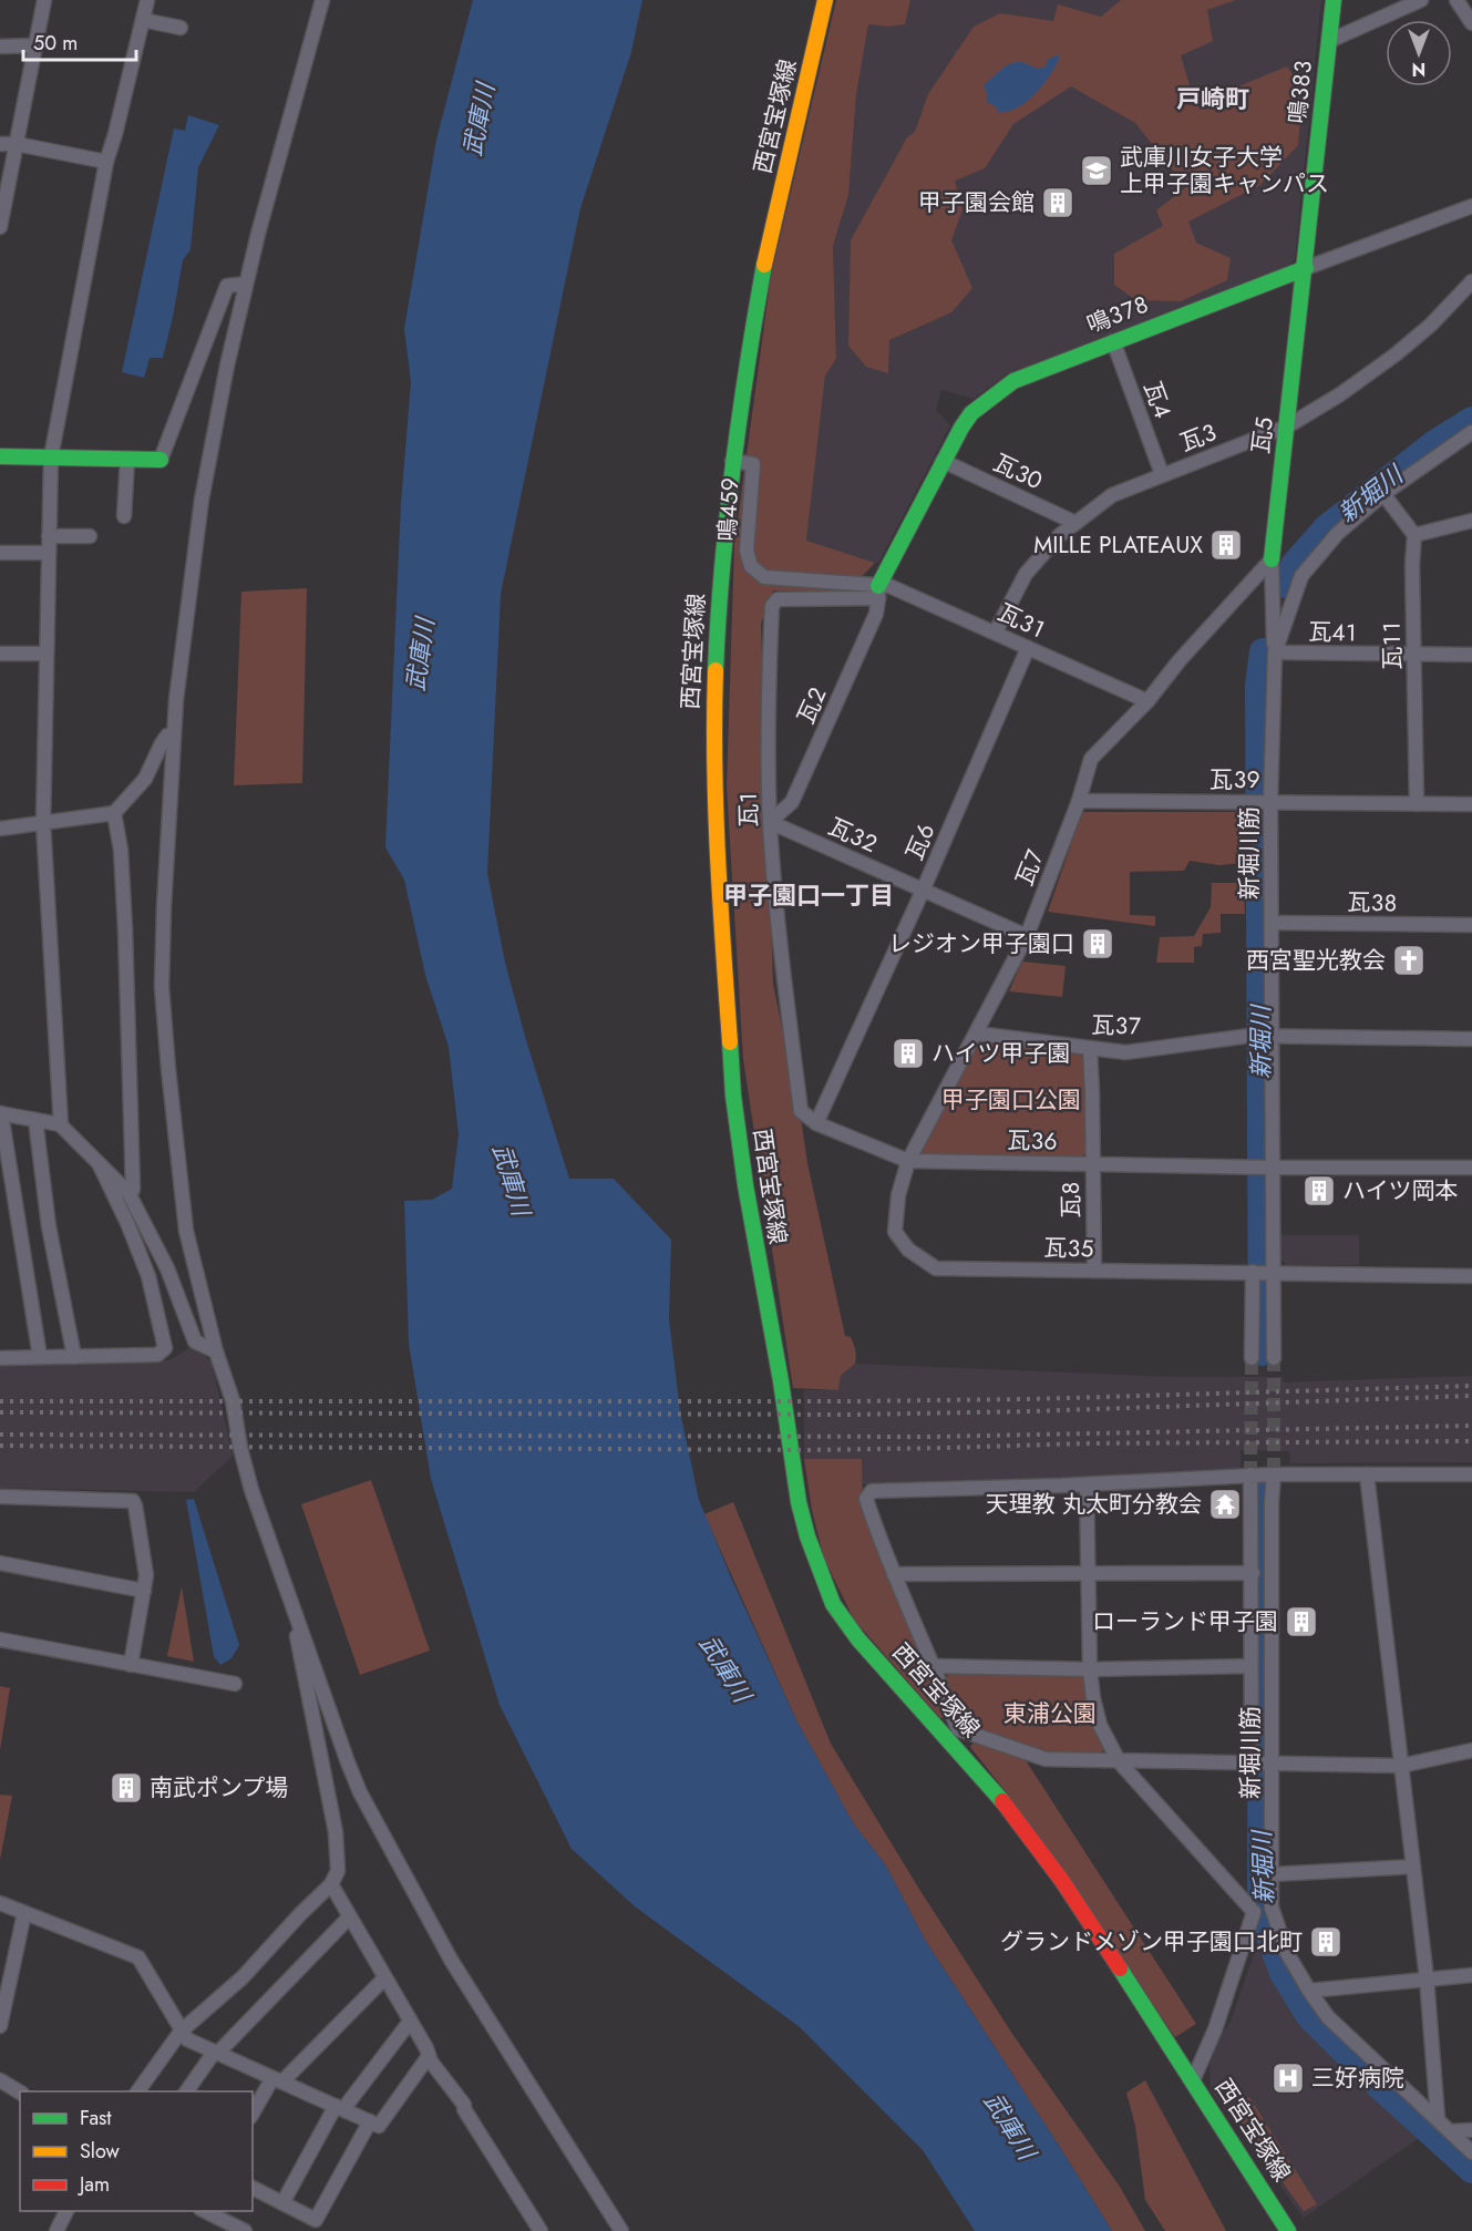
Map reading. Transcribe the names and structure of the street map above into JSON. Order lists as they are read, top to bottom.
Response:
{
  "streets": {
    "main road": [
      "鳴３８３",
      "西宮宝塚線",
      "鳴３７８",
      "瓦５"
    ],
    "street": [
      "瓦４",
      "瓦３",
      "瓦３０",
      "鳴４５９",
      "瓦３１",
      "瓦４１",
      "瓦１１",
      "瓦２",
      "瓦３９",
      "瓦１",
      "瓦３２",
      "瓦６",
      "新堀川筋",
      "瓦７",
      "瓦３８",
      "瓦３７",
      "瓦３６",
      "瓦８",
      "瓦３５"
    ]
  },
  "crossings": [
    ["鳴３８３", "鳴３７８"],
    ["鳴３８３", "瓦５"],
    ["西宮宝塚線", "鳴４５９"],
    ["鳴３７８", "瓦４"],
    ["鳴３７８", "瓦５"],
    ["鳴３７８", "瓦３０"],
    ["鳴３７８", "鳴４５９"],
    ["鳴３７８", "瓦３１"],
    ["鳴３７８", "瓦２"],
    ["鳴３７８", "瓦１"],
    ["瓦４", "瓦３"],
    ["瓦５", "瓦３"],
    ["瓦５", "瓦４１"],
    ["瓦５", "新堀川筋"],
    ["瓦５", "瓦７"],
    ["瓦３", "瓦３０"],
    ["瓦３", "瓦３１"],
    ["鳴４５９", "瓦３１"],
    ["鳴４５９", "瓦２"],
    ["鳴４５９", "瓦１"],
    ["瓦３１", "瓦２"],
    ["瓦３１", "瓦１"],
    ["瓦３１", "瓦６"],
    ["瓦３１", "瓦７"],
    ["瓦４１", "瓦１１"],
    ["瓦４１", "新堀川筋"],
    ["瓦１１", "瓦３９"],
    ["瓦２", "瓦１"],
    ["瓦２", "瓦３２"],
    ["瓦３９", "新堀川筋"],
    ["瓦３９", "瓦７"],
    ["瓦１", "瓦３２"],
    ["瓦１", "瓦６"],
    ["瓦１", "瓦３６"],
    ["瓦３２", "瓦６"],
    ["瓦３２", "瓦７"],
    ["瓦６", "瓦３６"],
    ["新堀川筋", "瓦３８"],
    ["新堀川筋", "瓦３７"],
    ["新堀川筋", "瓦３６"],
    ["新堀川筋", "瓦３５"],
    ["瓦７", "瓦３７"],
    ["瓦７", "瓦３６"],
    ["瓦７", "瓦３５"],
    ["瓦３７", "瓦８"],
    ["瓦３６", "瓦８"],
    ["瓦８", "瓦３５"]
  ],
  "districts": ["戸崎町", "甲子園口一丁目"],
  "water": ["武庫川", "新堀川"],
  "parks": ["甲子園口公園", "東浦公園"],
  "places": {
    "school or university": ["武庫川女子大学 上甲子園キャンパス"],
    "building": [
      "甲子園会館",
      "MILLE PLATEAUX",
      "レジオン甲子園口",
      "ハイツ甲子園",
      "ハイツ岡本",
      "ローランド甲子園",
      "南武ポンプ場",
      "グランドメゾン甲子園口北町"
    ],
    "church": ["西宮聖光教会"],
    "temple": ["天理教 丸太町分教会"],
    "hospital": ["三好病院"]
  },
  "legend": ["Fast", "Slow", "Jam"],
  "scale_bar": "50 m",
  "north": "bottom"
}
